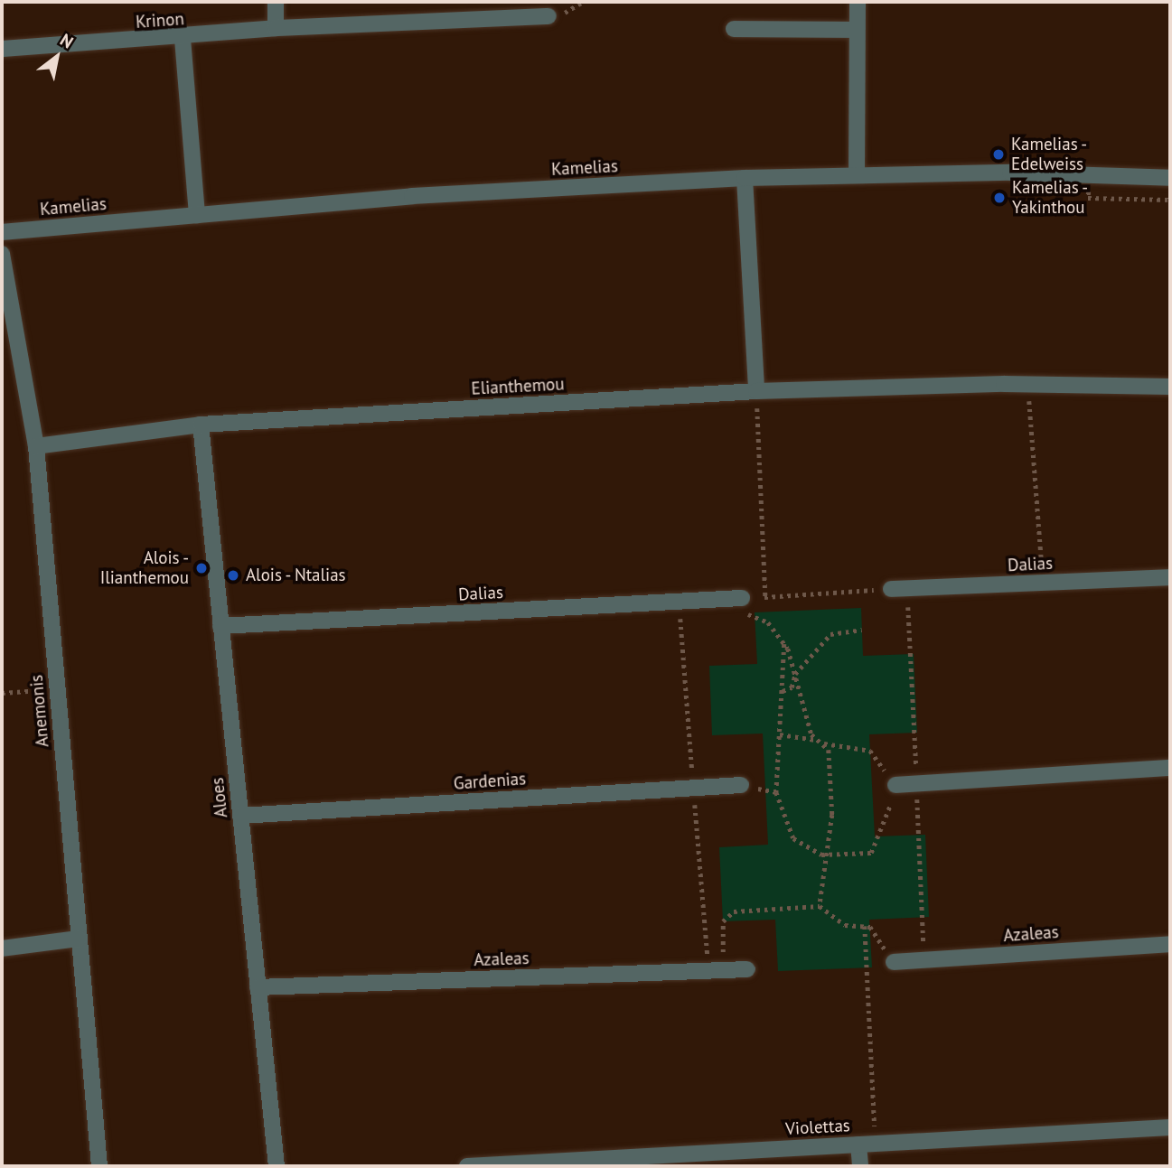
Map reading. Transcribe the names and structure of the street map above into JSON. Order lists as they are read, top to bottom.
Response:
{
  "streets": {
    "street": [
      "Krinon",
      "Kamelias",
      "Elianthemou",
      "Dalias",
      "Anemonis",
      "Gardenias",
      "Aloes",
      "Azaleas",
      "Violettas"
    ]
  },
  "crossings": [
    ["Elianthemou", "Anemonis"],
    ["Elianthemou", "Aloes"],
    ["Dalias", "Aloes"],
    ["Gardenias", "Aloes"],
    ["Aloes", "Azaleas"]
  ],
  "places": [
    "Kamelias - Edelweiss",
    "Kamelias - Yakinthou",
    "Alois - Ilianthemou",
    "Alois - Ntalias"
  ],
  "north": "top right"
}
